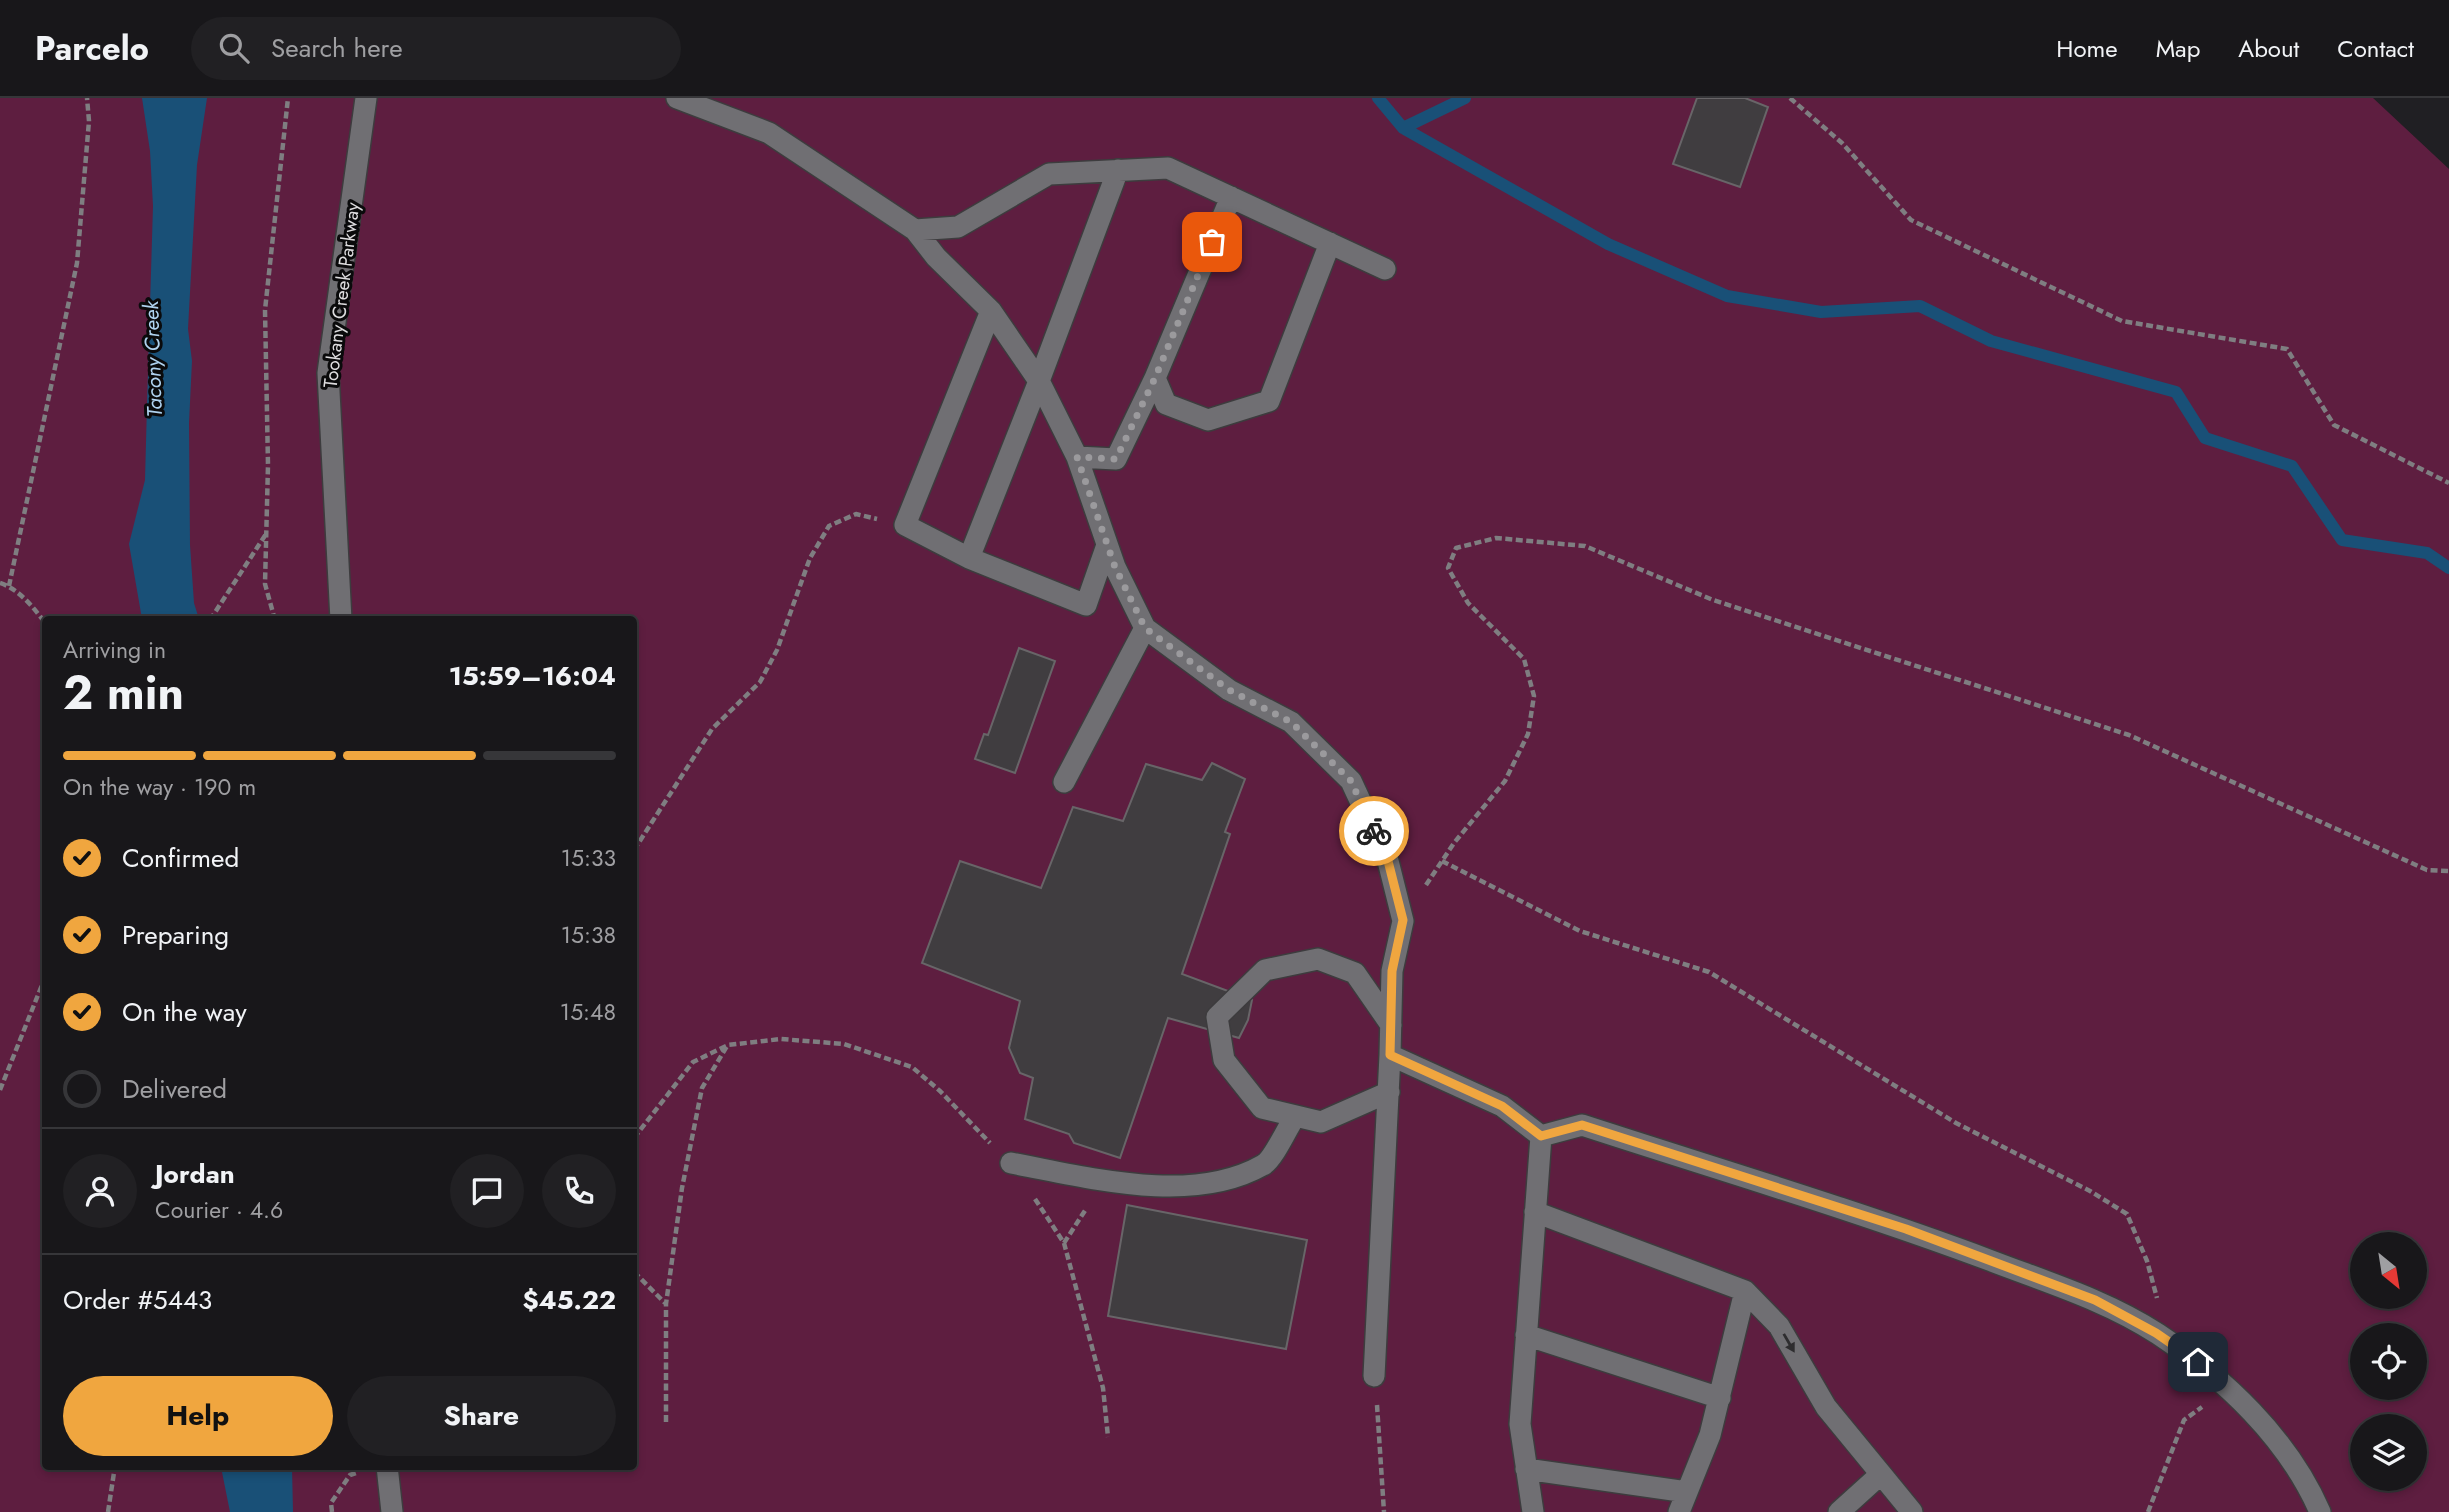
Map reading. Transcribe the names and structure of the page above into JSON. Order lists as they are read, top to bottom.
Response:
{
  "streets": {
    "main road": ["Tookany Creek Parkway"]
  },
  "water": ["Tacony Creek"],
  "north": "bottom right",
  "page": {
    "header": "Parcelo",
    "search": "Search here",
    "nav": [
      "Home",
      "Map",
      "About",
      "Contact"
    ],
    "heading": ["2 min", "Arriving in", "15:59–16:04"],
    "panel": [
      "Jordan",
      "Courier · 4.6",
      "Order #5443",
      "$45.22"
    ],
    "bar": "On the way · 190 m",
    "list": [
      ["Confirmed", "15:33"],
      ["Preparing", "15:38"],
      ["On the way", "15:48"],
      "Delivered"
    ],
    "buttons": ["Help", "Share"]
  }
}
